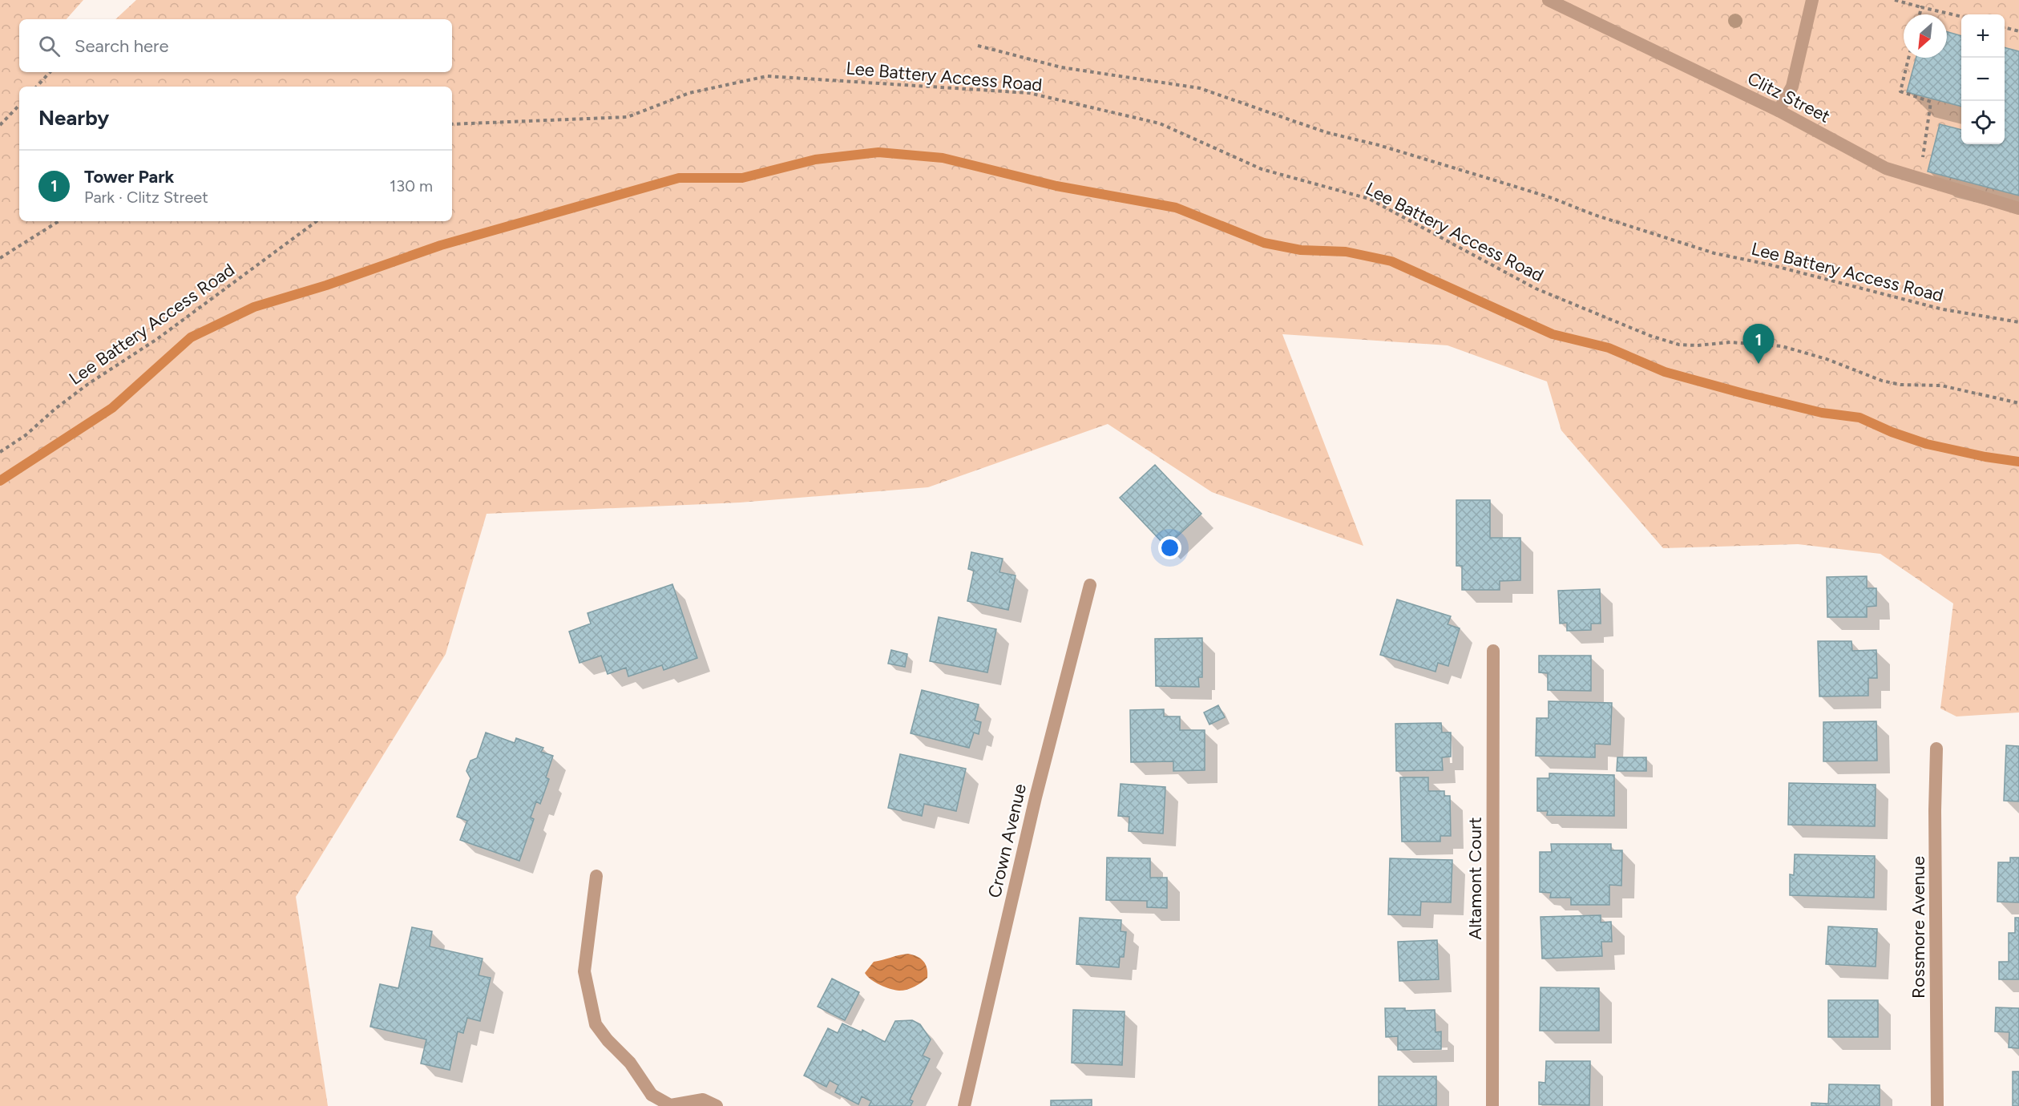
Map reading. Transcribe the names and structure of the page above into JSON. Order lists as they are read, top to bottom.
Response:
{
  "streets": {
    "street": [
      "Clitz Street",
      "Crown Avenue",
      "Altamont Court",
      "Rossmore Avenue"
    ],
    "path": ["Lee Battery Access Road"]
  },
  "north": "bottom left",
  "page": {
    "map_buttons": ["+", "−"],
    "search": "Search here",
    "heading": "Nearby",
    "list": [
      {
        "mark": "1",
        "name": "Tower Park",
        "note": "Park · Clitz Street",
        "value": "130 m"
      }
    ],
    "pins": "1"
  }
}
